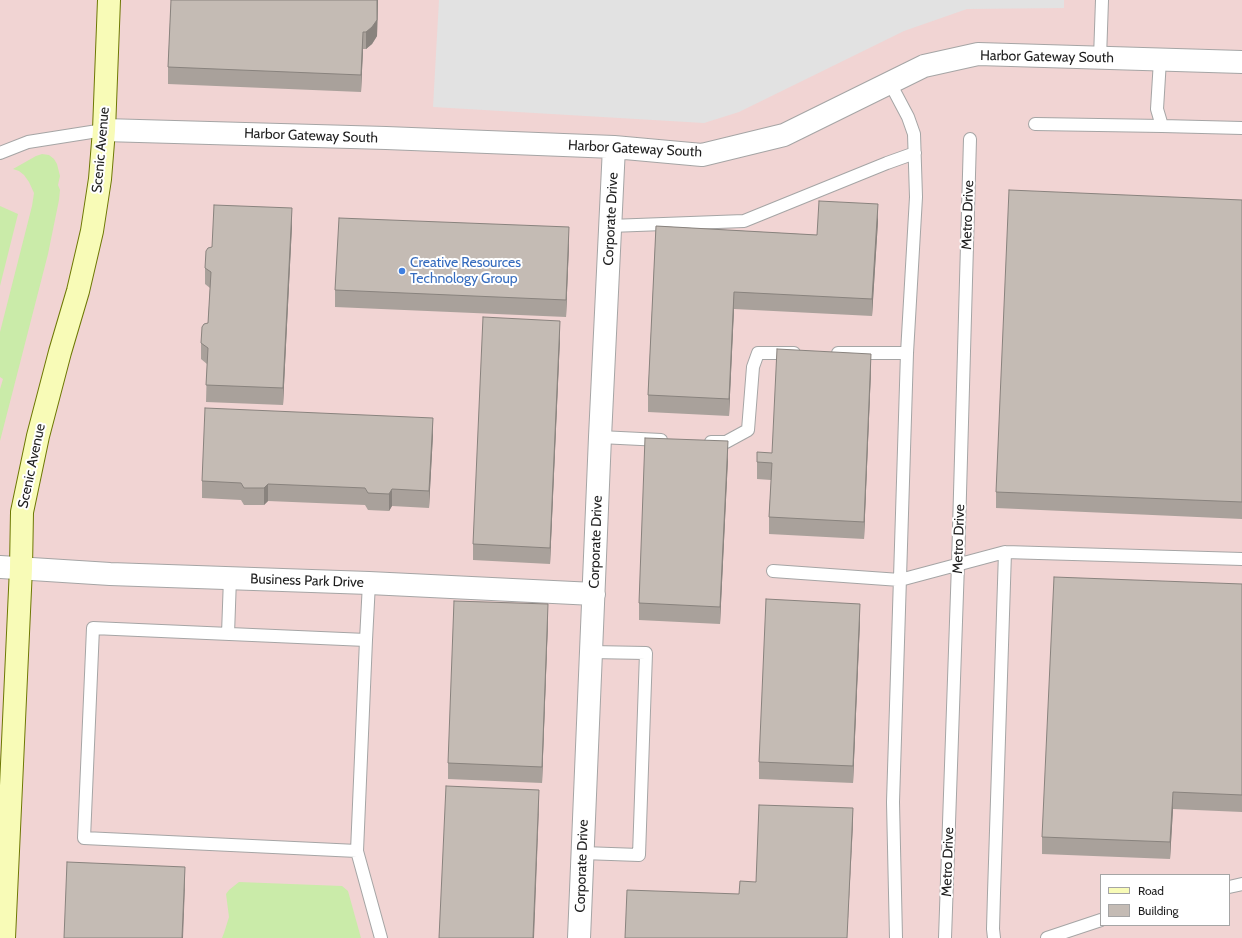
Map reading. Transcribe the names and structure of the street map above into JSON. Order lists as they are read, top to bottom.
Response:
{
  "streets": {
    "street": [
      "Harbor Gateway South",
      "Scenic Avenue",
      "Corporate Drive",
      "Business Park Drive"
    ],
    "lane": ["Metro Drive"]
  },
  "crossings": [
    ["Harbor Gateway South", "Scenic Avenue"],
    ["Harbor Gateway South", "Corporate Drive"],
    ["Scenic Avenue", "Business Park Drive"],
    ["Corporate Drive", "Business Park Drive"]
  ],
  "places": ["Creative Resources Technology Group"],
  "legend": ["Road", "Building"]
}
